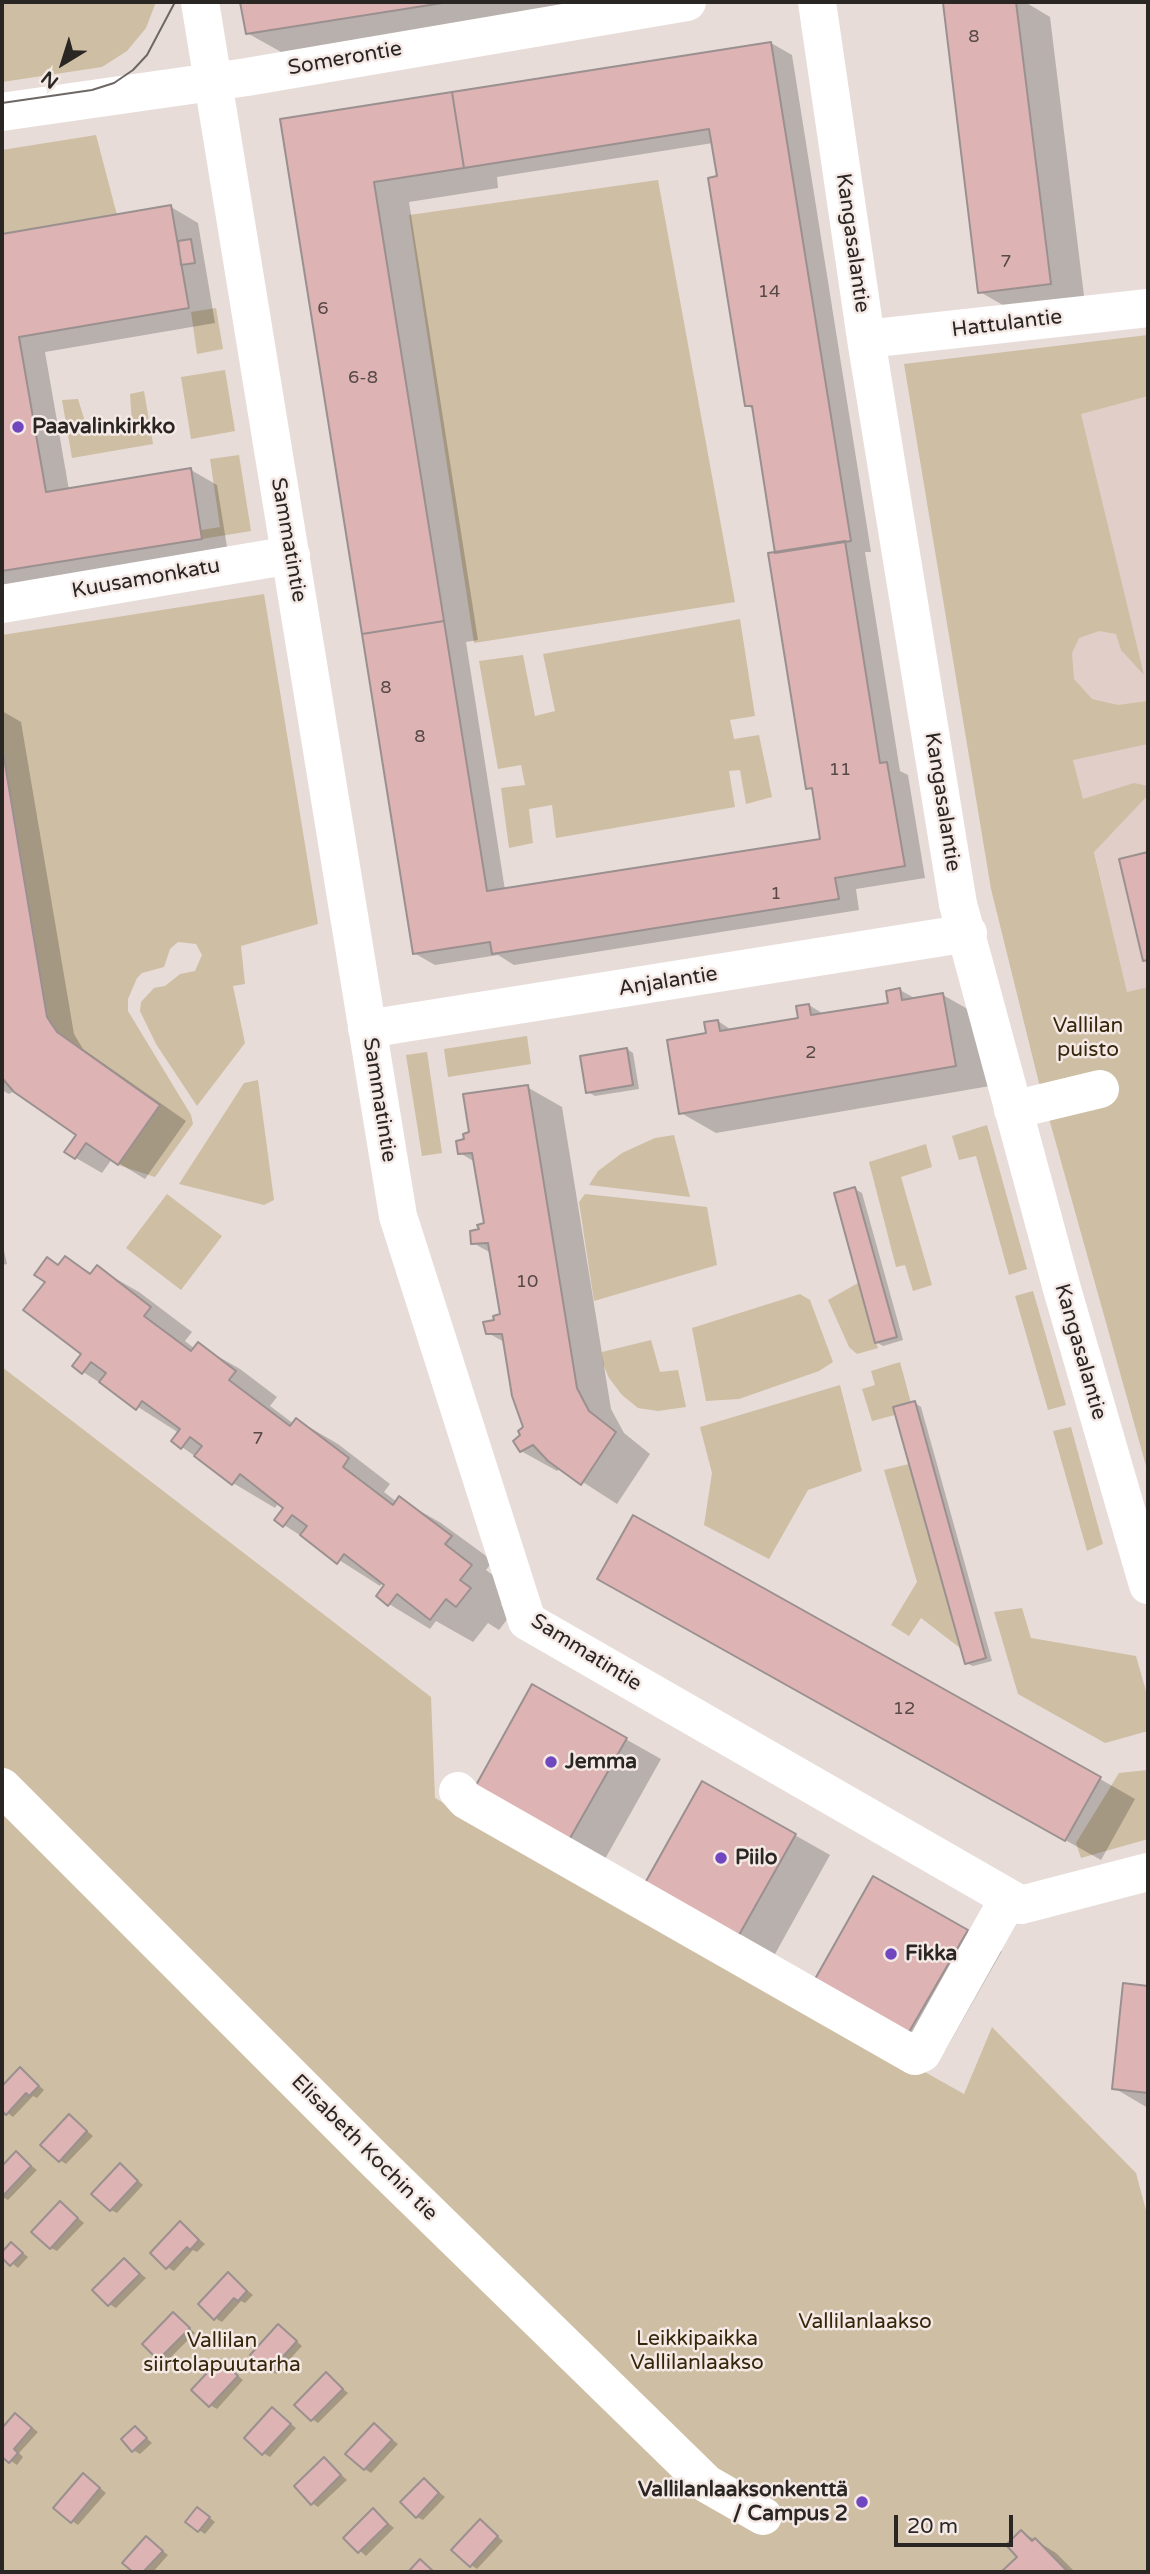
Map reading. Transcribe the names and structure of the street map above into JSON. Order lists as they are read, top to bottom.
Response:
{
  "streets": {
    "street": [
      "Somerontie",
      "Kangasalantie",
      "Hattulantie",
      "Sammatintie",
      "Kuusamonkatu",
      "Anjalantie",
      "Elisabeth Kochin tie"
    ]
  },
  "crossings": [
    ["Somerontie", "Sammatintie"],
    ["Kangasalantie", "Hattulantie"],
    ["Kangasalantie", "Anjalantie"],
    ["Sammatintie", "Kuusamonkatu"],
    ["Sammatintie", "Anjalantie"]
  ],
  "parks": [
    "Vallilan puisto",
    "Vallilanlaakso",
    "Leikkipaikka Vallilanlaakso",
    "Vallilan siirtolapuutarha"
  ],
  "places": [
    "Paavalinkirkko",
    "Jemma",
    "Piilo",
    "Fikka",
    "Vallilanlaaksonkenttä / Campus 2"
  ],
  "house_numbers": [
    "8",
    "7",
    "14",
    "6",
    "6-8",
    "8",
    "8",
    "11",
    "1",
    "2",
    "10",
    "7",
    "12"
  ],
  "scale_bar": "20 m",
  "north": "bottom left"
}
